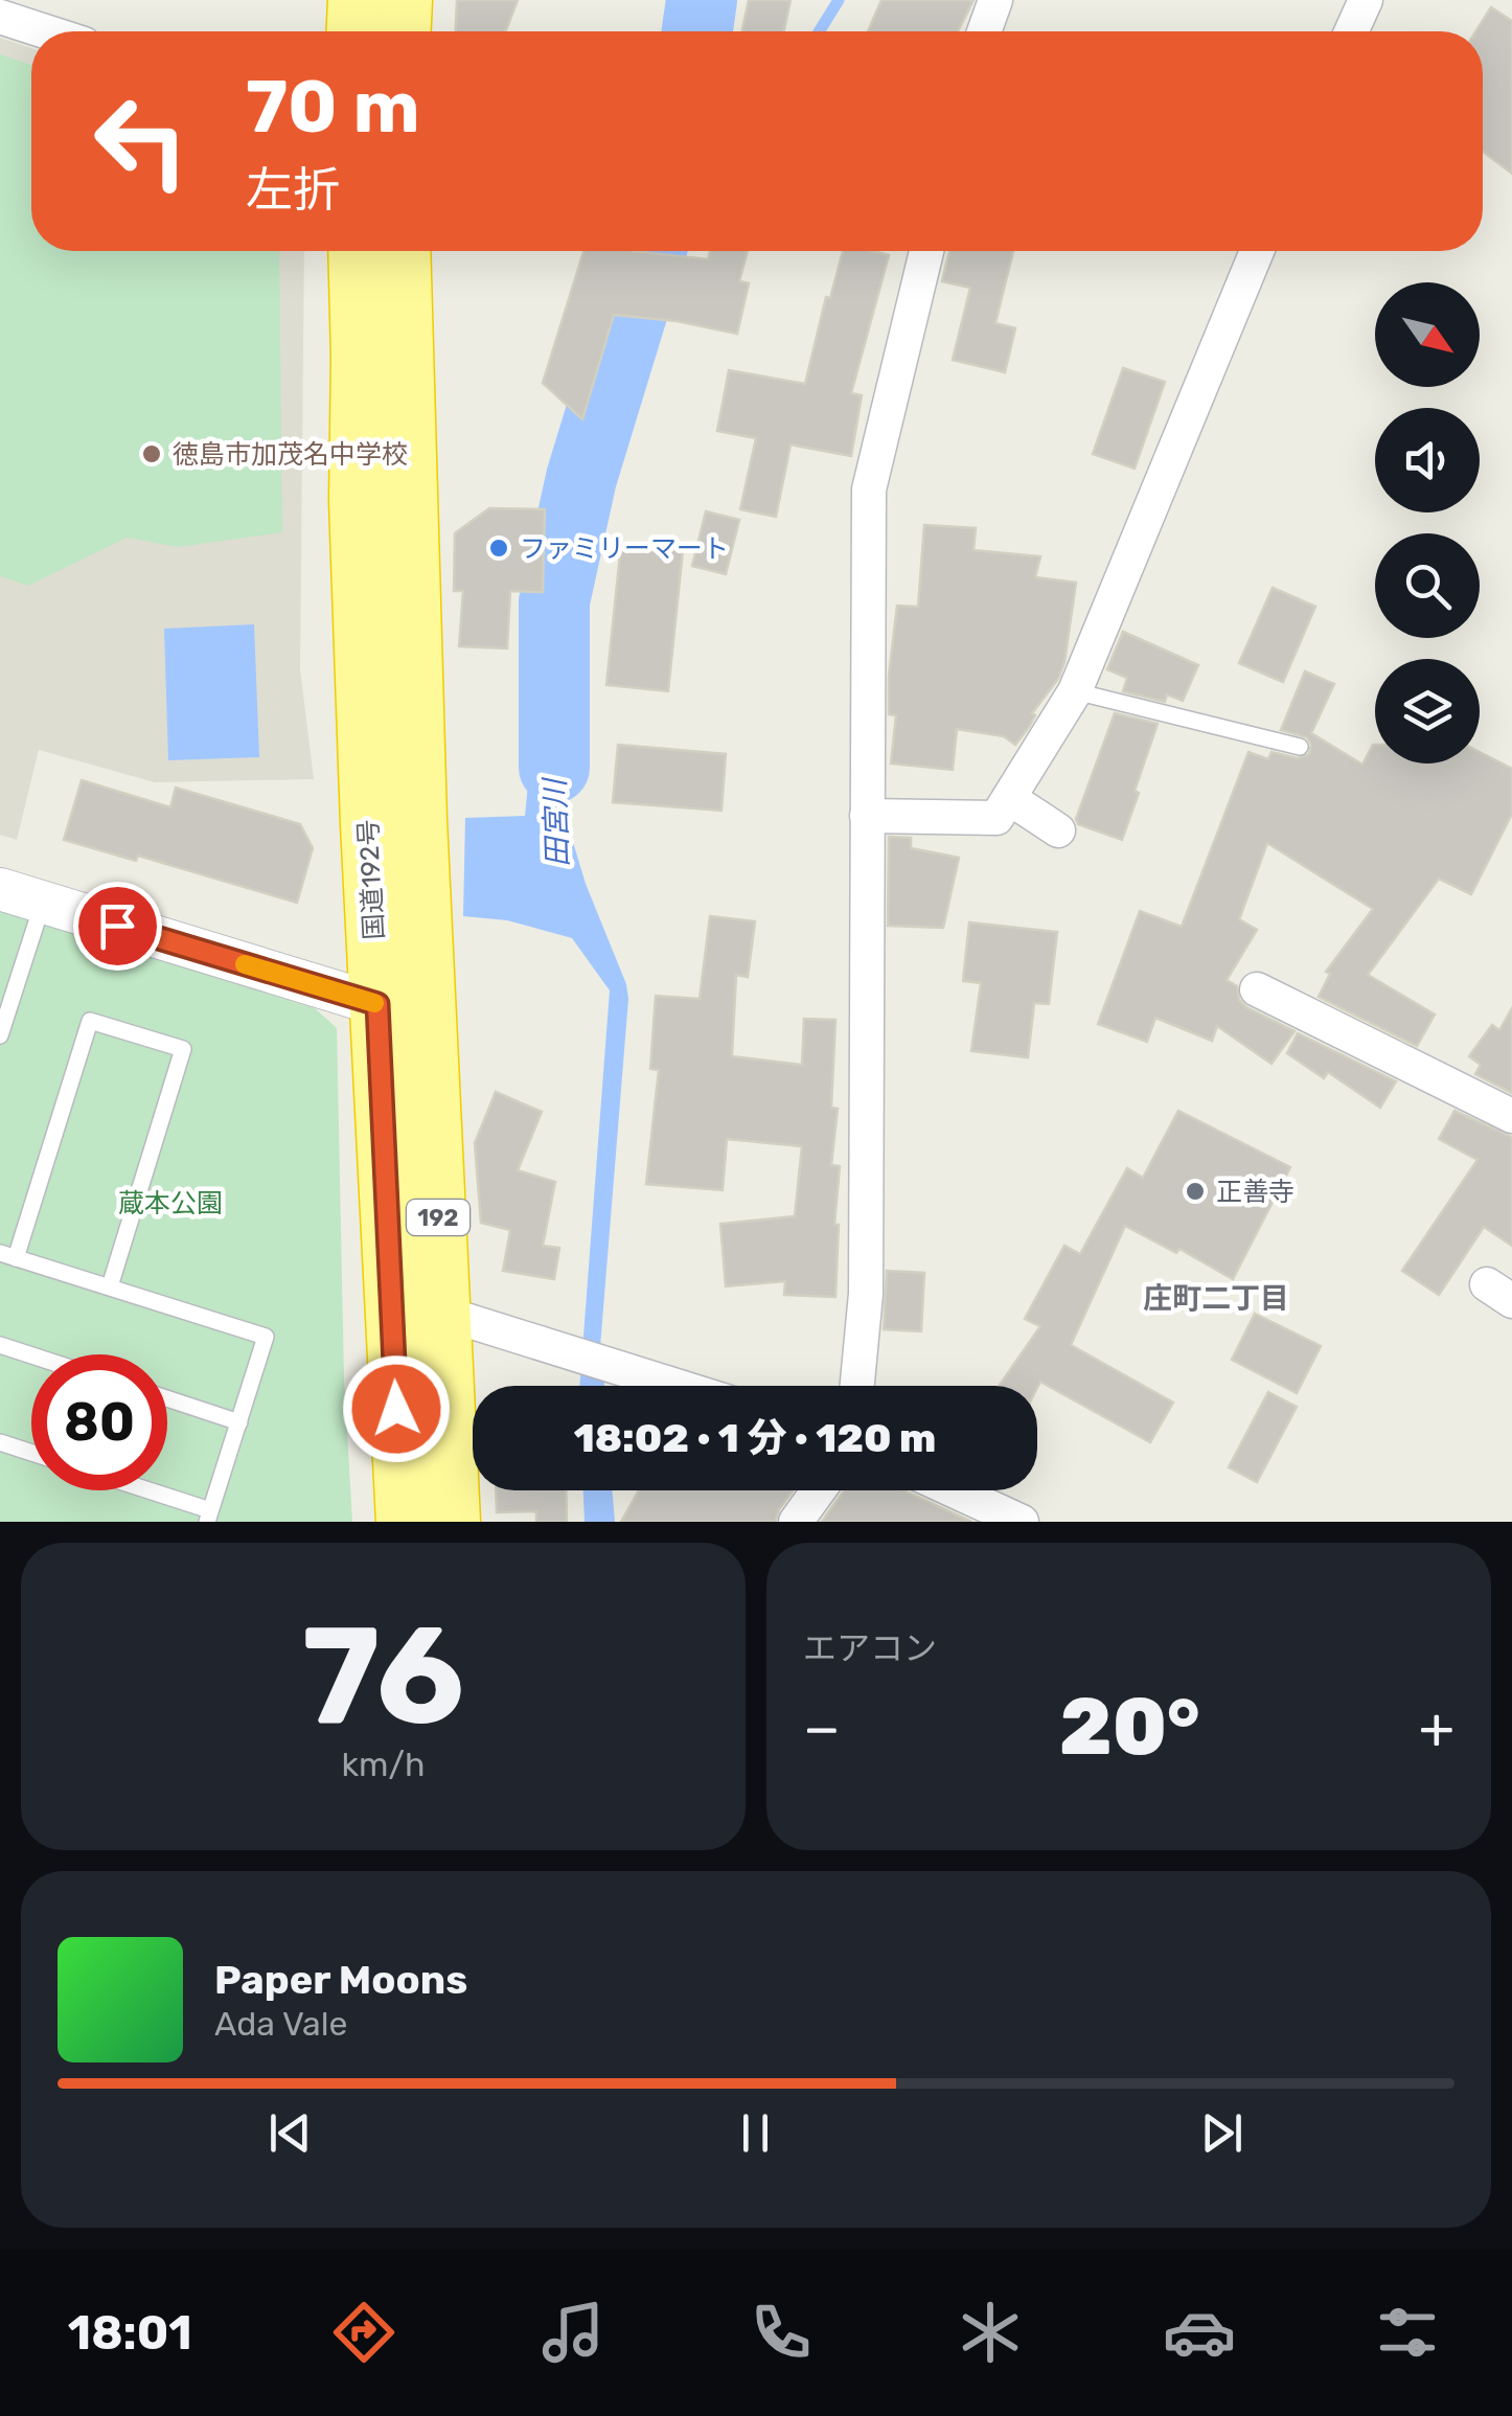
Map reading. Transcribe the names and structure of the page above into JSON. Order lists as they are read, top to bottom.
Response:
{
  "streets": {
    "highway": ["国道192号", "192"]
  },
  "districts": ["庄町二丁目"],
  "water": ["田宮川"],
  "parks": ["蔵本公園"],
  "places": ["徳島市加茂名中学校", "ファミリーマート", "正善寺"],
  "north": "bottom right",
  "page": {
    "turn": ["70 m", "左折"],
    "limit": "80",
    "trip": "18:02 · 1 分 · 120 m",
    "tile": [
      ["76", "km/h"],
      "エアコン"
    ],
    "heat": ["−", "20°", "+"],
    "song": ["Paper Moons", "Ada Vale"],
    "tabs": "18:01"
  }
}
